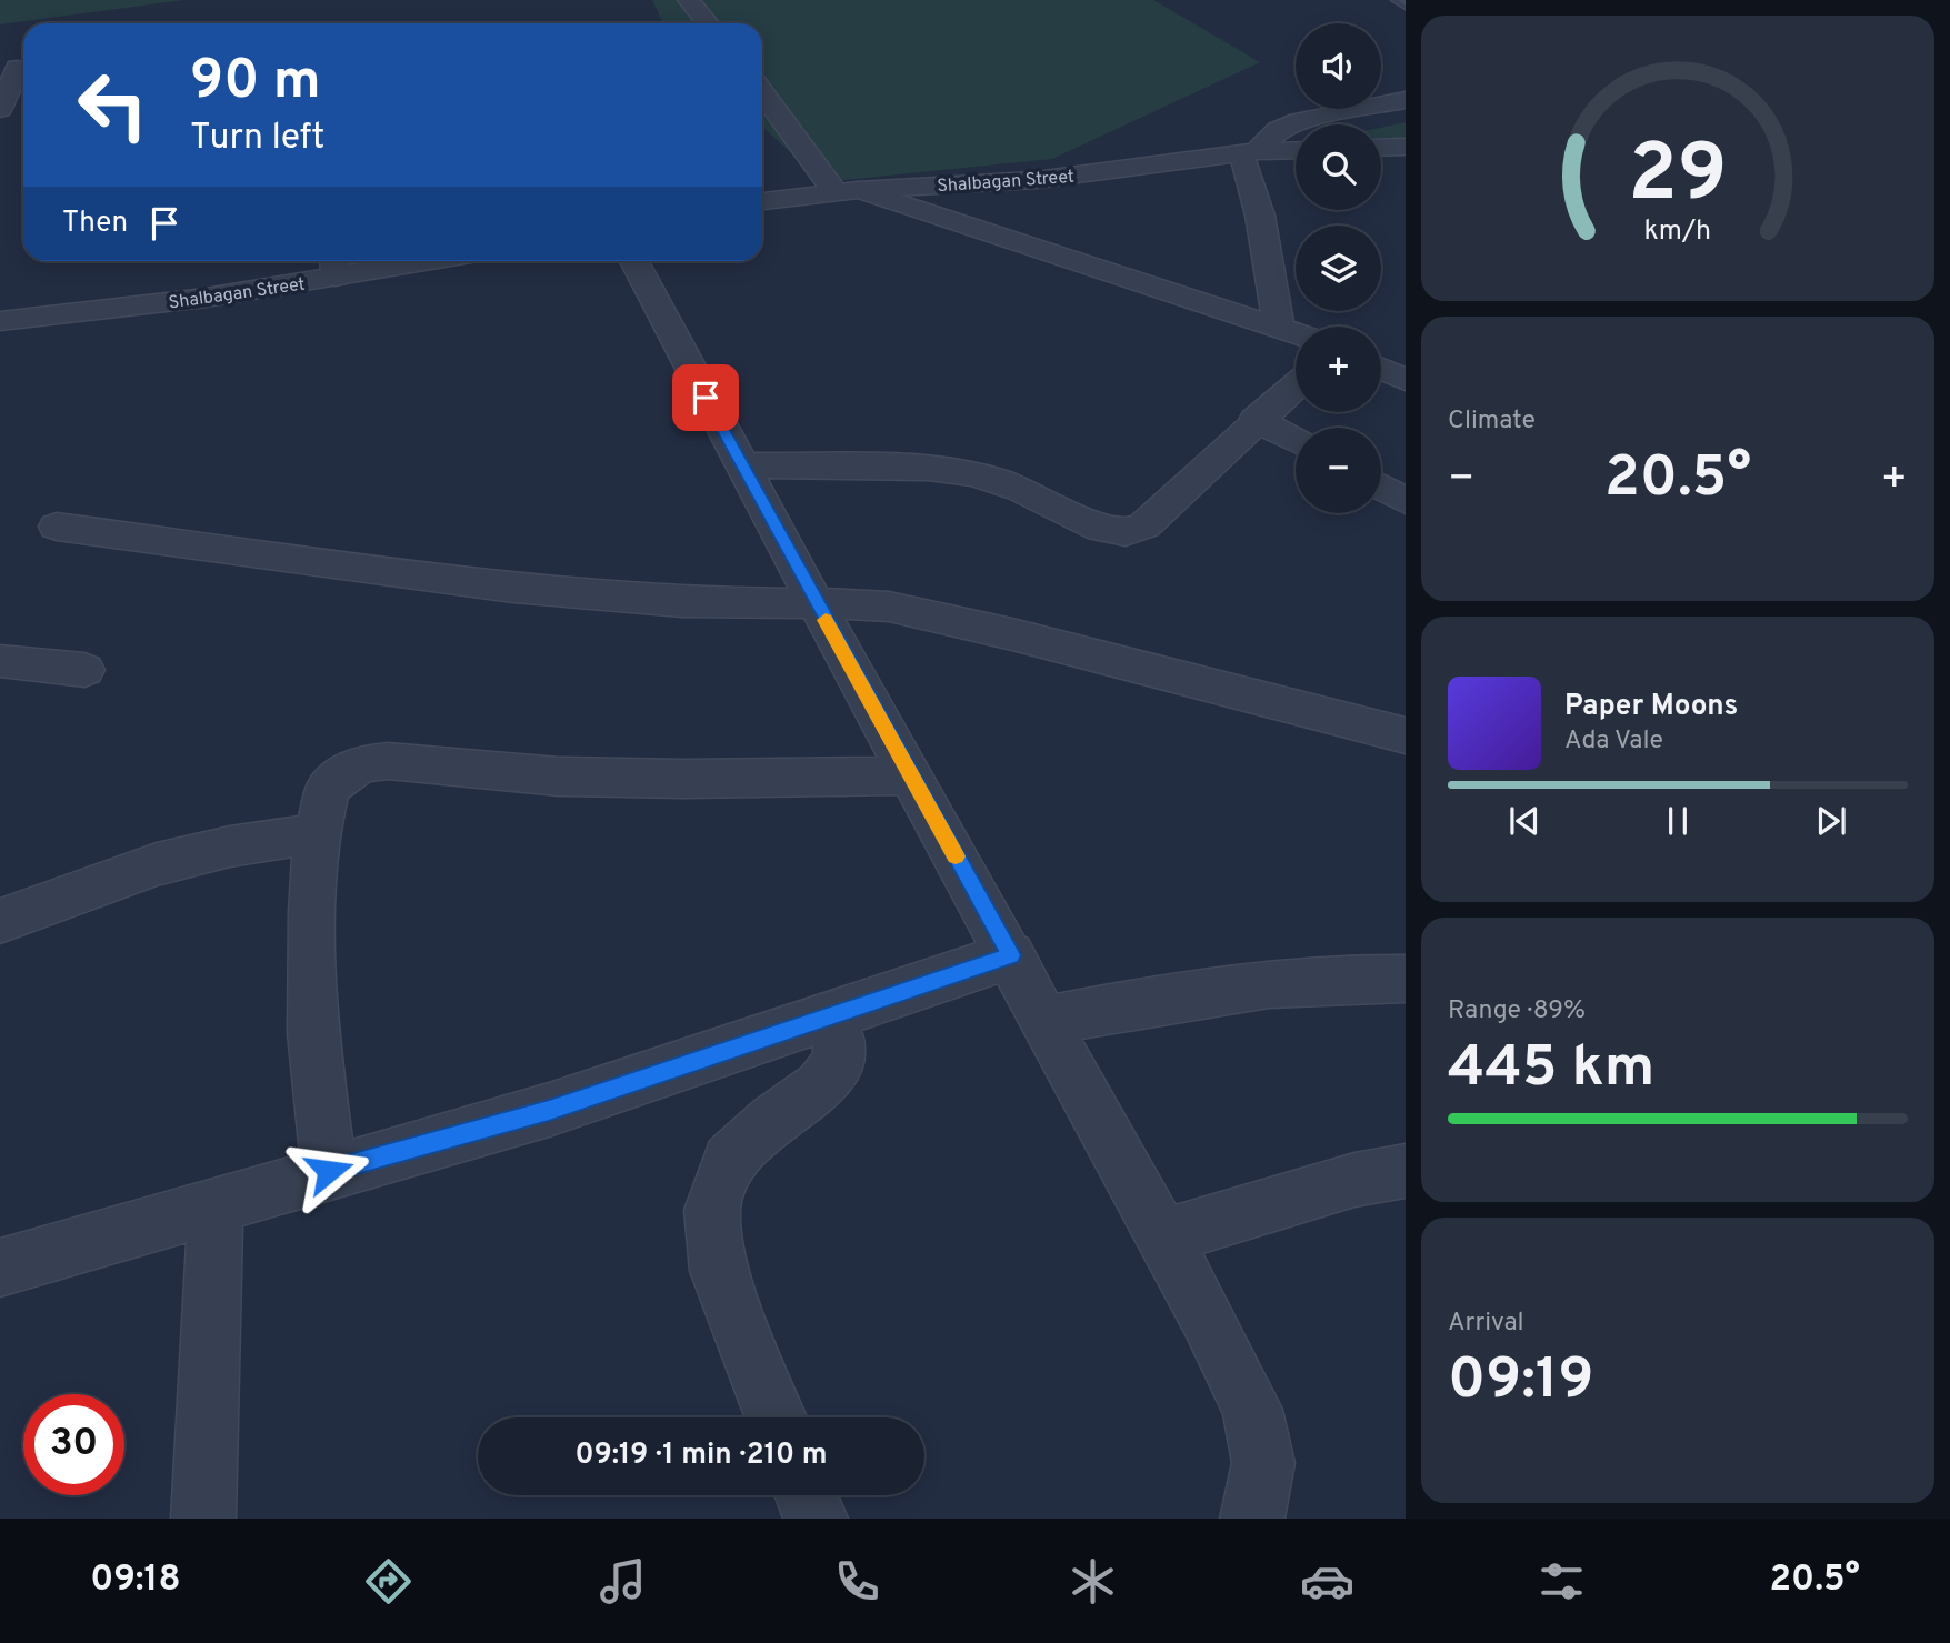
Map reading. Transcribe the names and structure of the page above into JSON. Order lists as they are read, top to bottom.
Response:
{
  "streets": {
    "street": ["Shalbagan Street"]
  },
  "page": {
    "map_buttons": ["+", "−"],
    "turn": ["90 m", "Turn left"],
    "then": "Then",
    "tile": [
      "Climate",
      ["Range · 89%", "445 km"],
      ["Arrival", "09:19"]
    ],
    "heat": ["−", "20.5°", "+"],
    "song": ["Paper Moons", "Ada Vale"],
    "limit": "30",
    "trip": "09:19 · 1 min · 210 m",
    "tabs": ["09:18", "20.5°"],
    "gauge": ["29", "km/h"]
  }
}
